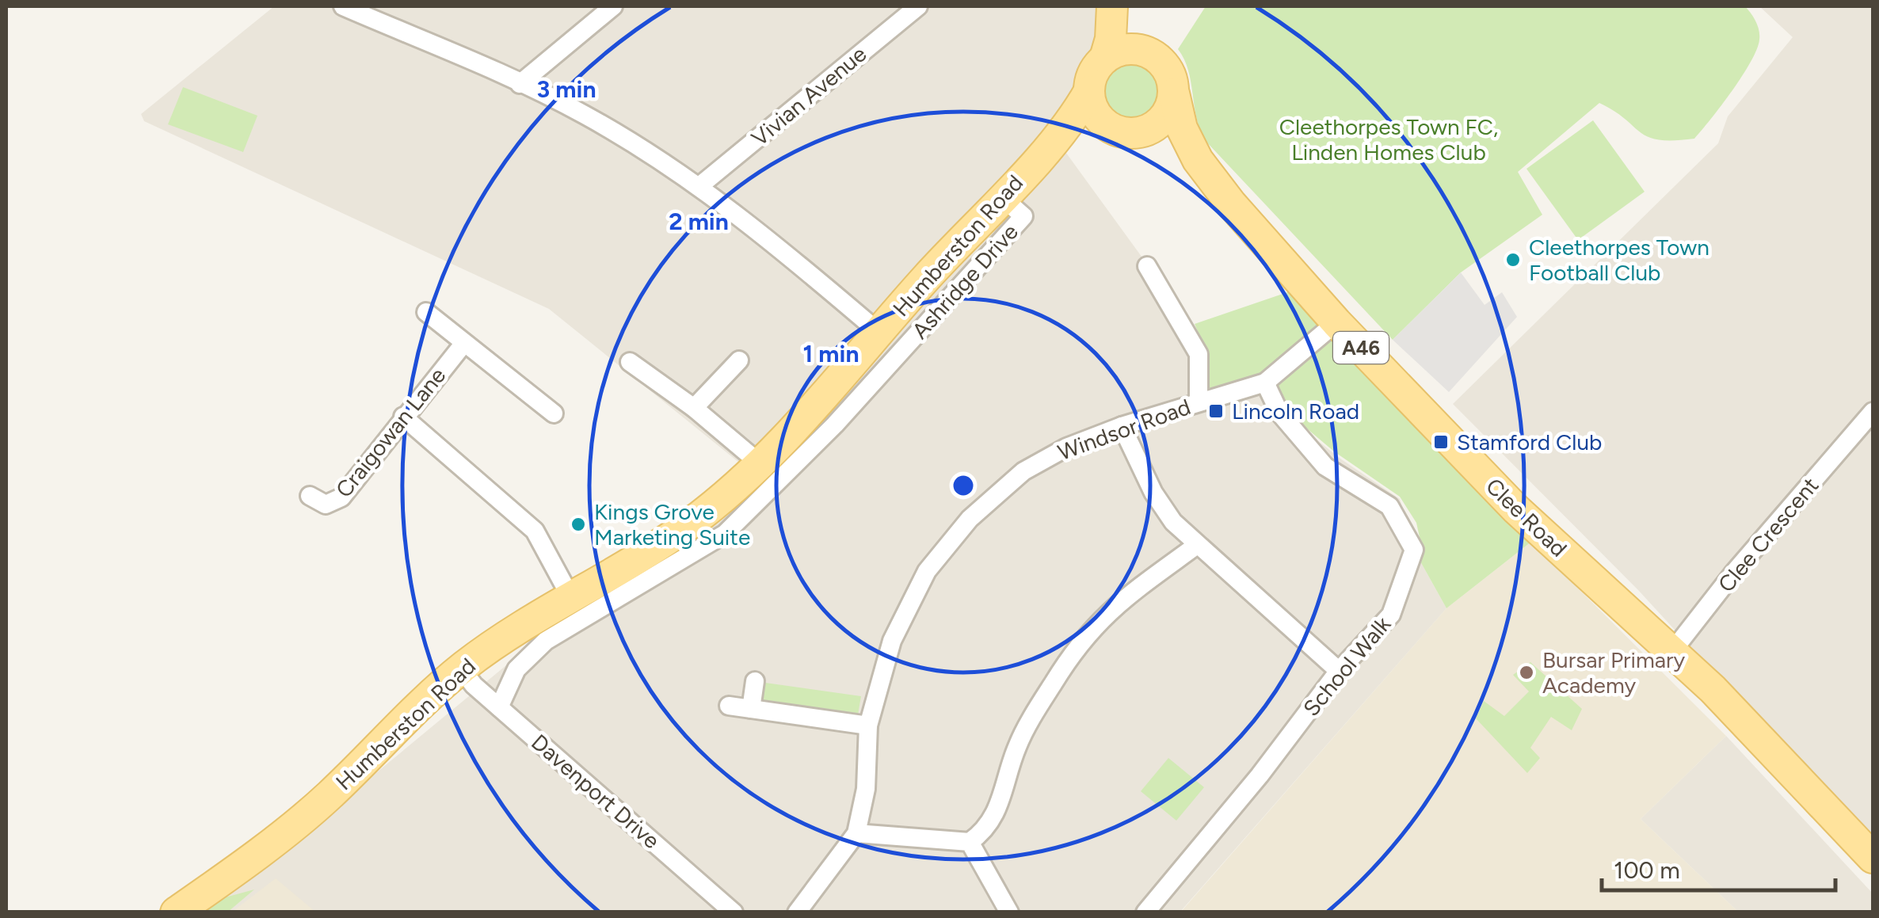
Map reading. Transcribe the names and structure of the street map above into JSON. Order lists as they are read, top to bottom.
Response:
{
  "streets": {
    "main road": ["Humberston Road", "A46", "Clee Road"],
    "street": [
      "Vivian Avenue",
      "Ashridge Drive",
      "Windsor Road",
      "Craigowan Lane",
      "Clee Crescent",
      "School Walk",
      "Davenport Drive"
    ]
  },
  "crossings": [
    ["Humberston Road", "Ashridge Drive"],
    ["Humberston Road", "A46"],
    ["Humberston Road", "Clee Road"],
    ["Humberston Road", "Davenport Drive"],
    ["Ashridge Drive", "Davenport Drive"],
    ["A46", "Clee Road"],
    ["Windsor Road", "Clee Road"],
    ["Windsor Road", "School Walk"],
    ["Clee Road", "Clee Crescent"]
  ],
  "parks": ["Cleethorpes Town FC, Linden Homes Club"],
  "places": {
    "other": ["Cleethorpes Town Football Club", "Kings Grove Marketing Suite", "Bursar Primary Academy"],
    "transit": ["Lincoln Road", "Stamford Club"]
  },
  "scale_bar": "100 m",
  "rings": ["3 min", "2 min", "1 min"]
}
